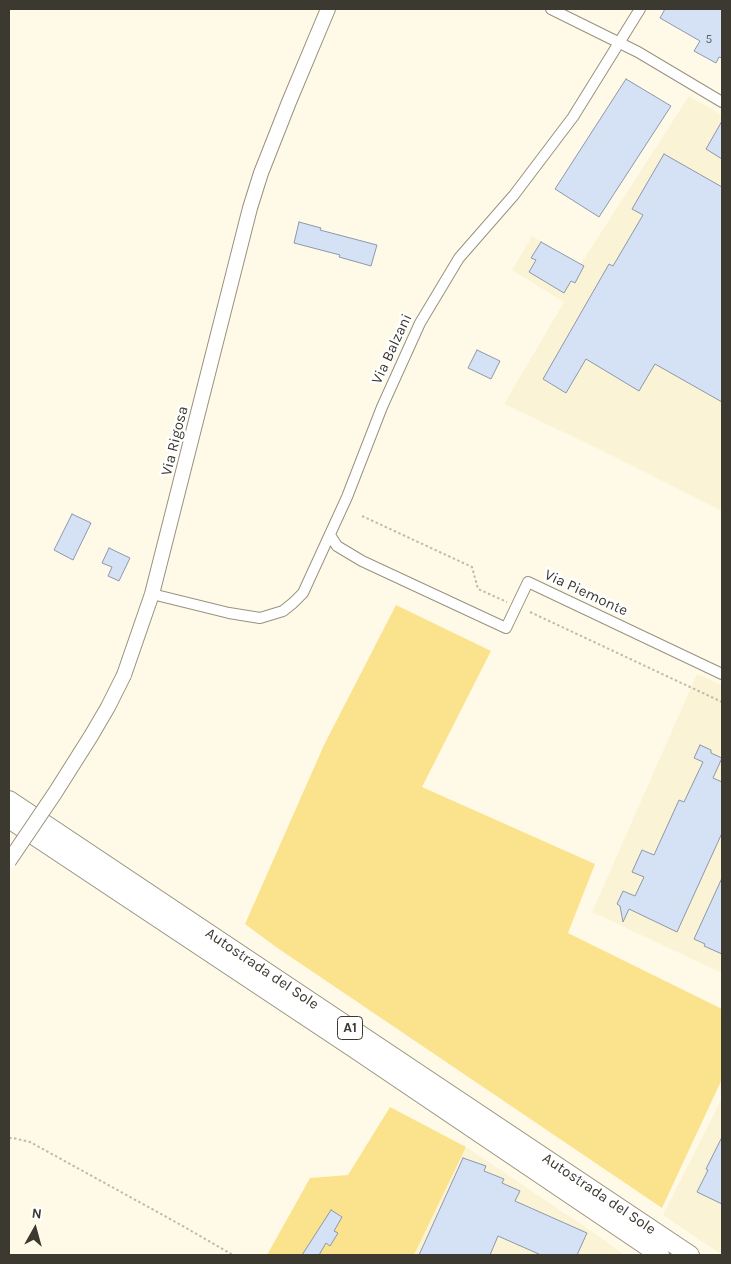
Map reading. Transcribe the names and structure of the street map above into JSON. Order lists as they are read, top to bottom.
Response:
{
  "streets": {
    "highway": ["Autostrada del Sole", "A1"],
    "main road": ["Via Rigosa"],
    "street": ["Via Balzani", "Via Piemonte"]
  },
  "crossings": [
    ["Via Balzani", "Via Rigosa"],
    ["Via Balzani", "Via Piemonte"]
  ],
  "house_numbers": ["5"],
  "north": "top"
}
